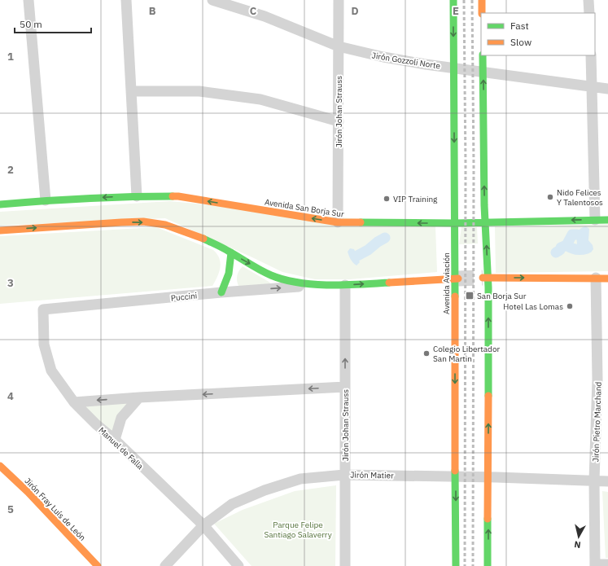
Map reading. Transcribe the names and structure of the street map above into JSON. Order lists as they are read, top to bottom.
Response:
{
  "streets": {
    "main road": ["Avenida San Borja Sur", "Avenida Aviación", "Jirón Fray Luís de León"],
    "street": [
      "Jirón Gozzoli Norte",
      "Jirón Johan Strauss",
      "Puccini",
      "Jirón Pietro Marchand",
      "Manuel de Falla",
      "Jirón Matier"
    ]
  },
  "crossings": [
    ["Jirón Gozzoli Norte", "Jirón Johan Strauss"],
    ["Jirón Gozzoli Norte", "Avenida Aviación"],
    ["Jirón Johan Strauss", "Avenida San Borja Sur"],
    ["Jirón Johan Strauss", "Jirón Matier"],
    ["Avenida San Borja Sur", "Avenida Aviación"],
    ["Avenida Aviación", "Jirón Matier"],
    ["Puccini", "Manuel de Falla"],
    ["Jirón Pietro Marchand", "Jirón Matier"],
    ["Manuel de Falla", "Jirón Matier"]
  ],
  "one_way": ["Puccini"],
  "parks": ["Parque Felipe Santiago Salaverry"],
  "places": {
    "other": [
      "Nido Felices Y Talentosos",
      "VIP Training",
      "Hotel Las Lomas",
      "Colegio Libertador San Martin"
    ],
    "transit": ["San Borja Sur"]
  },
  "legend": ["Fast", "Slow"],
  "scale_bar": "50 m",
  "north": "bottom",
  "grid": {
    "columns": [
      "B",
      "C",
      "D",
      "E"
    ],
    "rows": [
      "1",
      "2",
      "3",
      "4",
      "5"
    ]
  }
}
